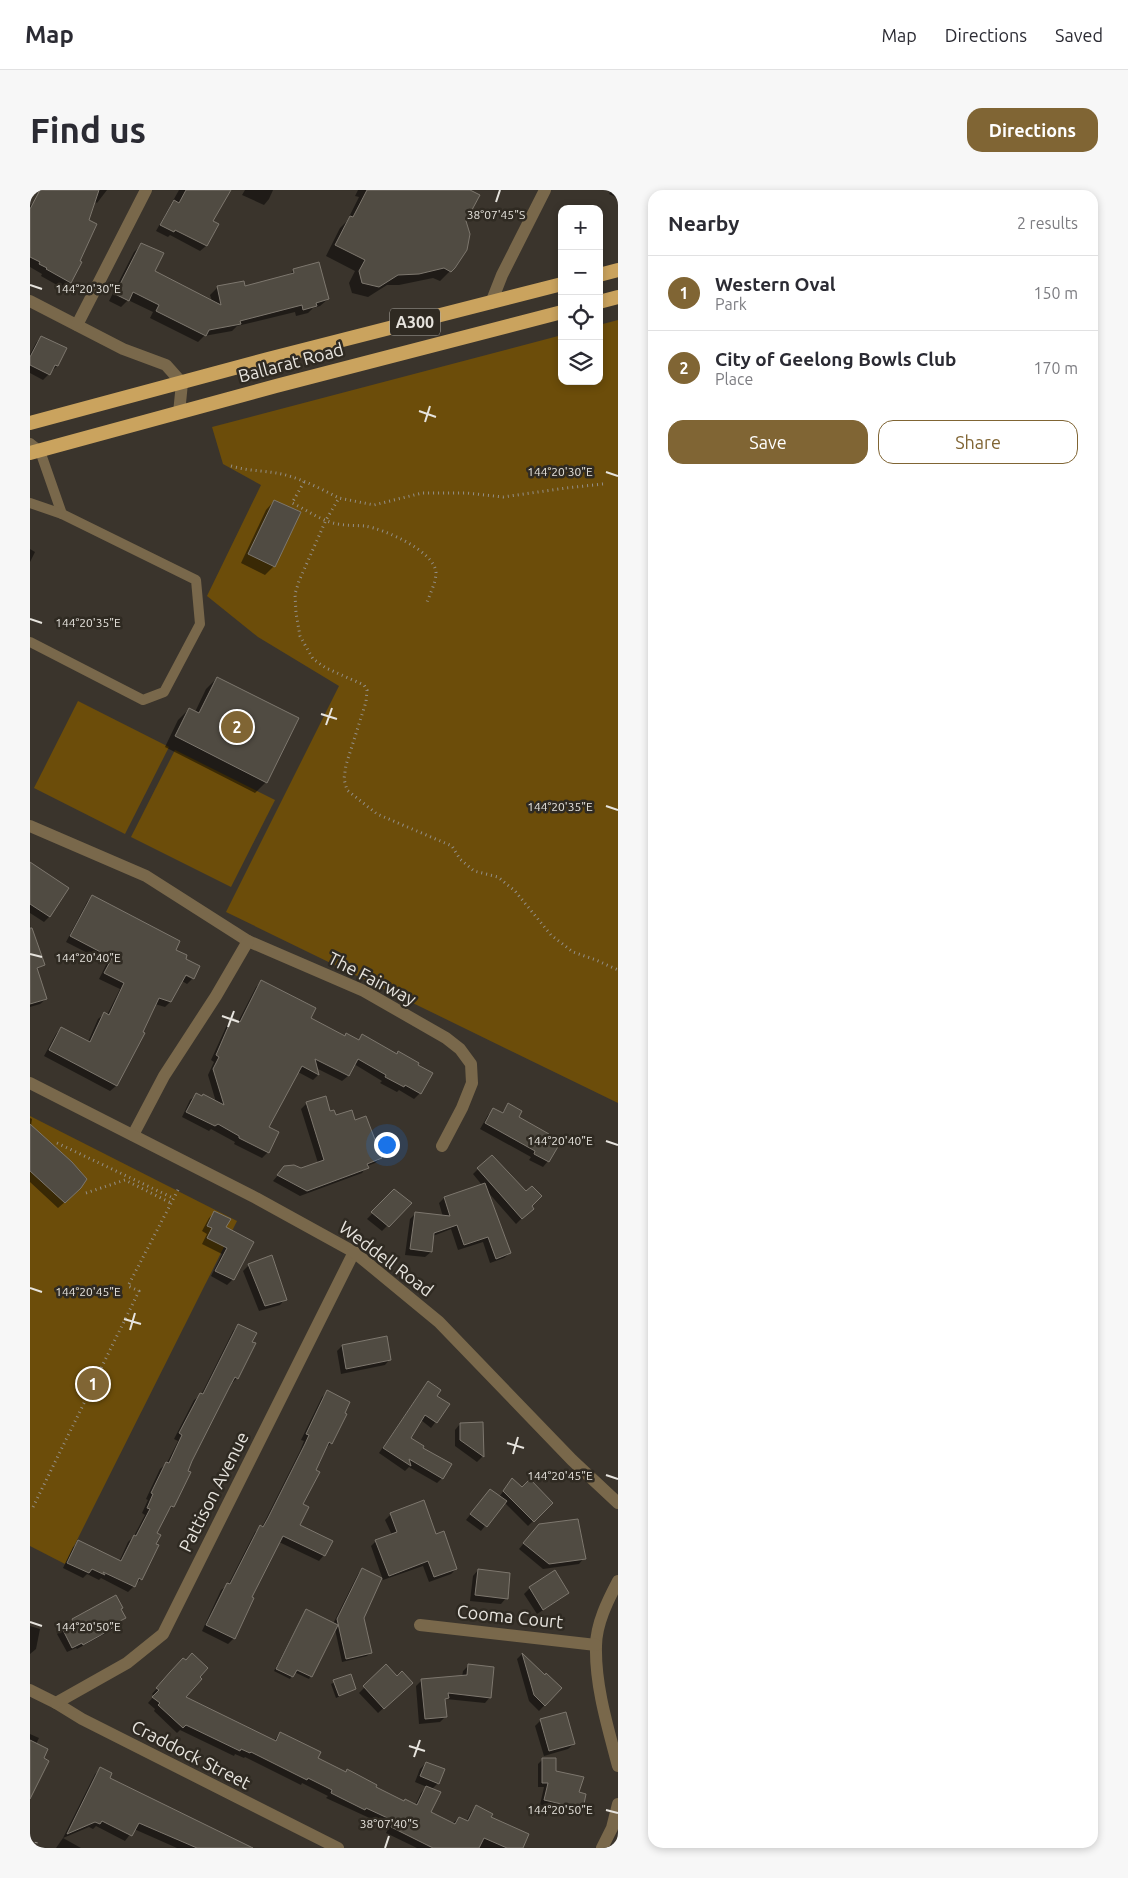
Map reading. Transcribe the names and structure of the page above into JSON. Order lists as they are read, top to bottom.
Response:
{
  "streets": {
    "highway": ["A300", "Ballarat Road"],
    "street": [
      "The Fairway",
      "Weddell Road",
      "Pattison Avenue",
      "Cooma Court",
      "Craddock Street"
    ]
  },
  "crossings": [
    ["Weddell Road", "Pattison Avenue"],
    ["Pattison Avenue", "Craddock Street"]
  ],
  "page": {
    "header": "Map",
    "nav": ["Map", "Directions", "Saved"],
    "buttons": [
      "Directions",
      ["Save", "Share"]
    ],
    "title": "Find us",
    "heading": ["Nearby", "2 results"],
    "map_buttons": ["+", "−"],
    "list": [
      {
        "mark": "1",
        "name": "Western Oval",
        "note": "Park",
        "value": "150 m"
      },
      {
        "mark": "2",
        "name": "City of Geelong Bowls Club",
        "note": "Place",
        "value": "170 m"
      }
    ],
    "pins": ["2", "1"]
  },
  "coordinates": [
    "38°07'45\"S",
    "144°20'30\"E",
    "144°20'35\"E",
    "144°20'40\"E",
    "144°20'45\"E",
    "144°20'50\"E",
    "38°07'40\"S"
  ]
}
